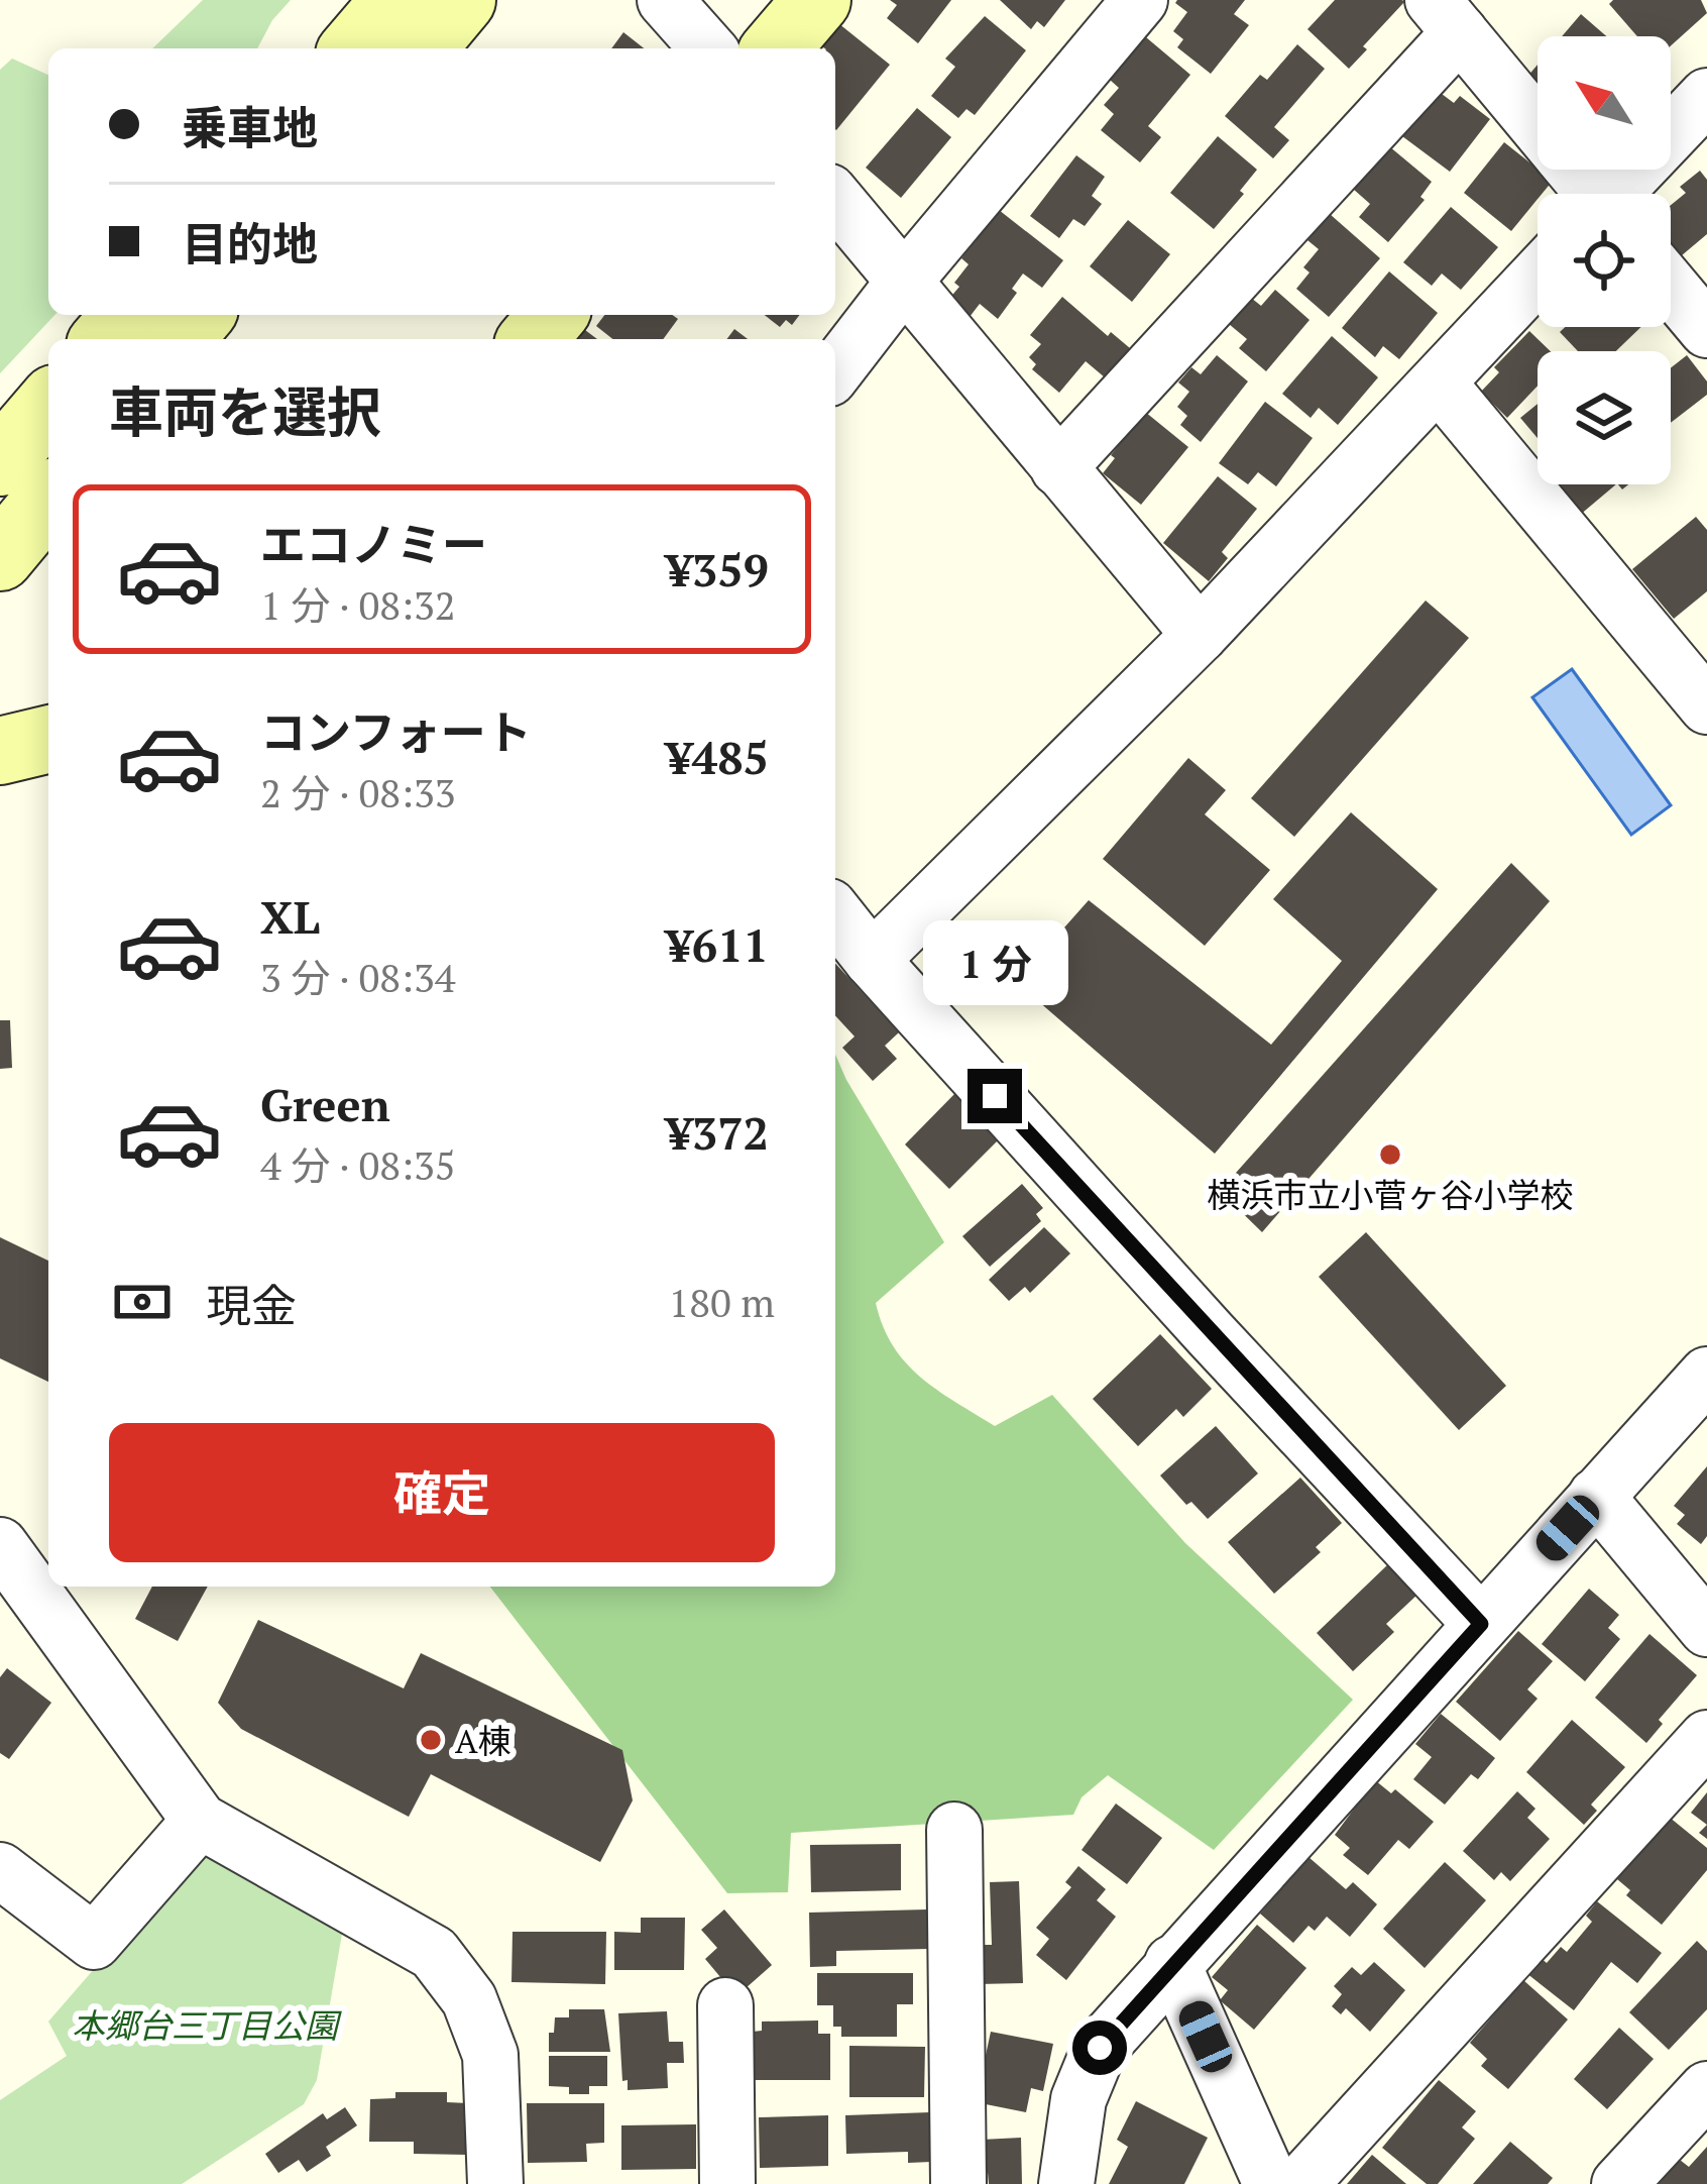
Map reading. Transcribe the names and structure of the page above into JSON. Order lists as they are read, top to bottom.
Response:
{
  "parks": ["本郷台三丁目公園"],
  "places": ["横浜市立小菅ヶ谷小学校", "A棟"],
  "north": "top left",
  "page": {
    "banner": ["乗車地", "目的地"],
    "heading": "車両を選択",
    "list": [
      {
        "name": "エコノミー",
        "note": "1 分 · 08:32",
        "value": "¥359"
      },
      {
        "name": "コンフォート",
        "note": "2 分 · 08:33",
        "value": "¥485"
      },
      {
        "name": "XL",
        "note": "3 分 · 08:34",
        "value": "¥611"
      },
      {
        "name": "Green",
        "note": "4 分 · 08:35",
        "value": "¥372"
      }
    ],
    "bubble": "1 分",
    "pay": ["現金", "180 m"],
    "buttons": "確定"
  }
}
